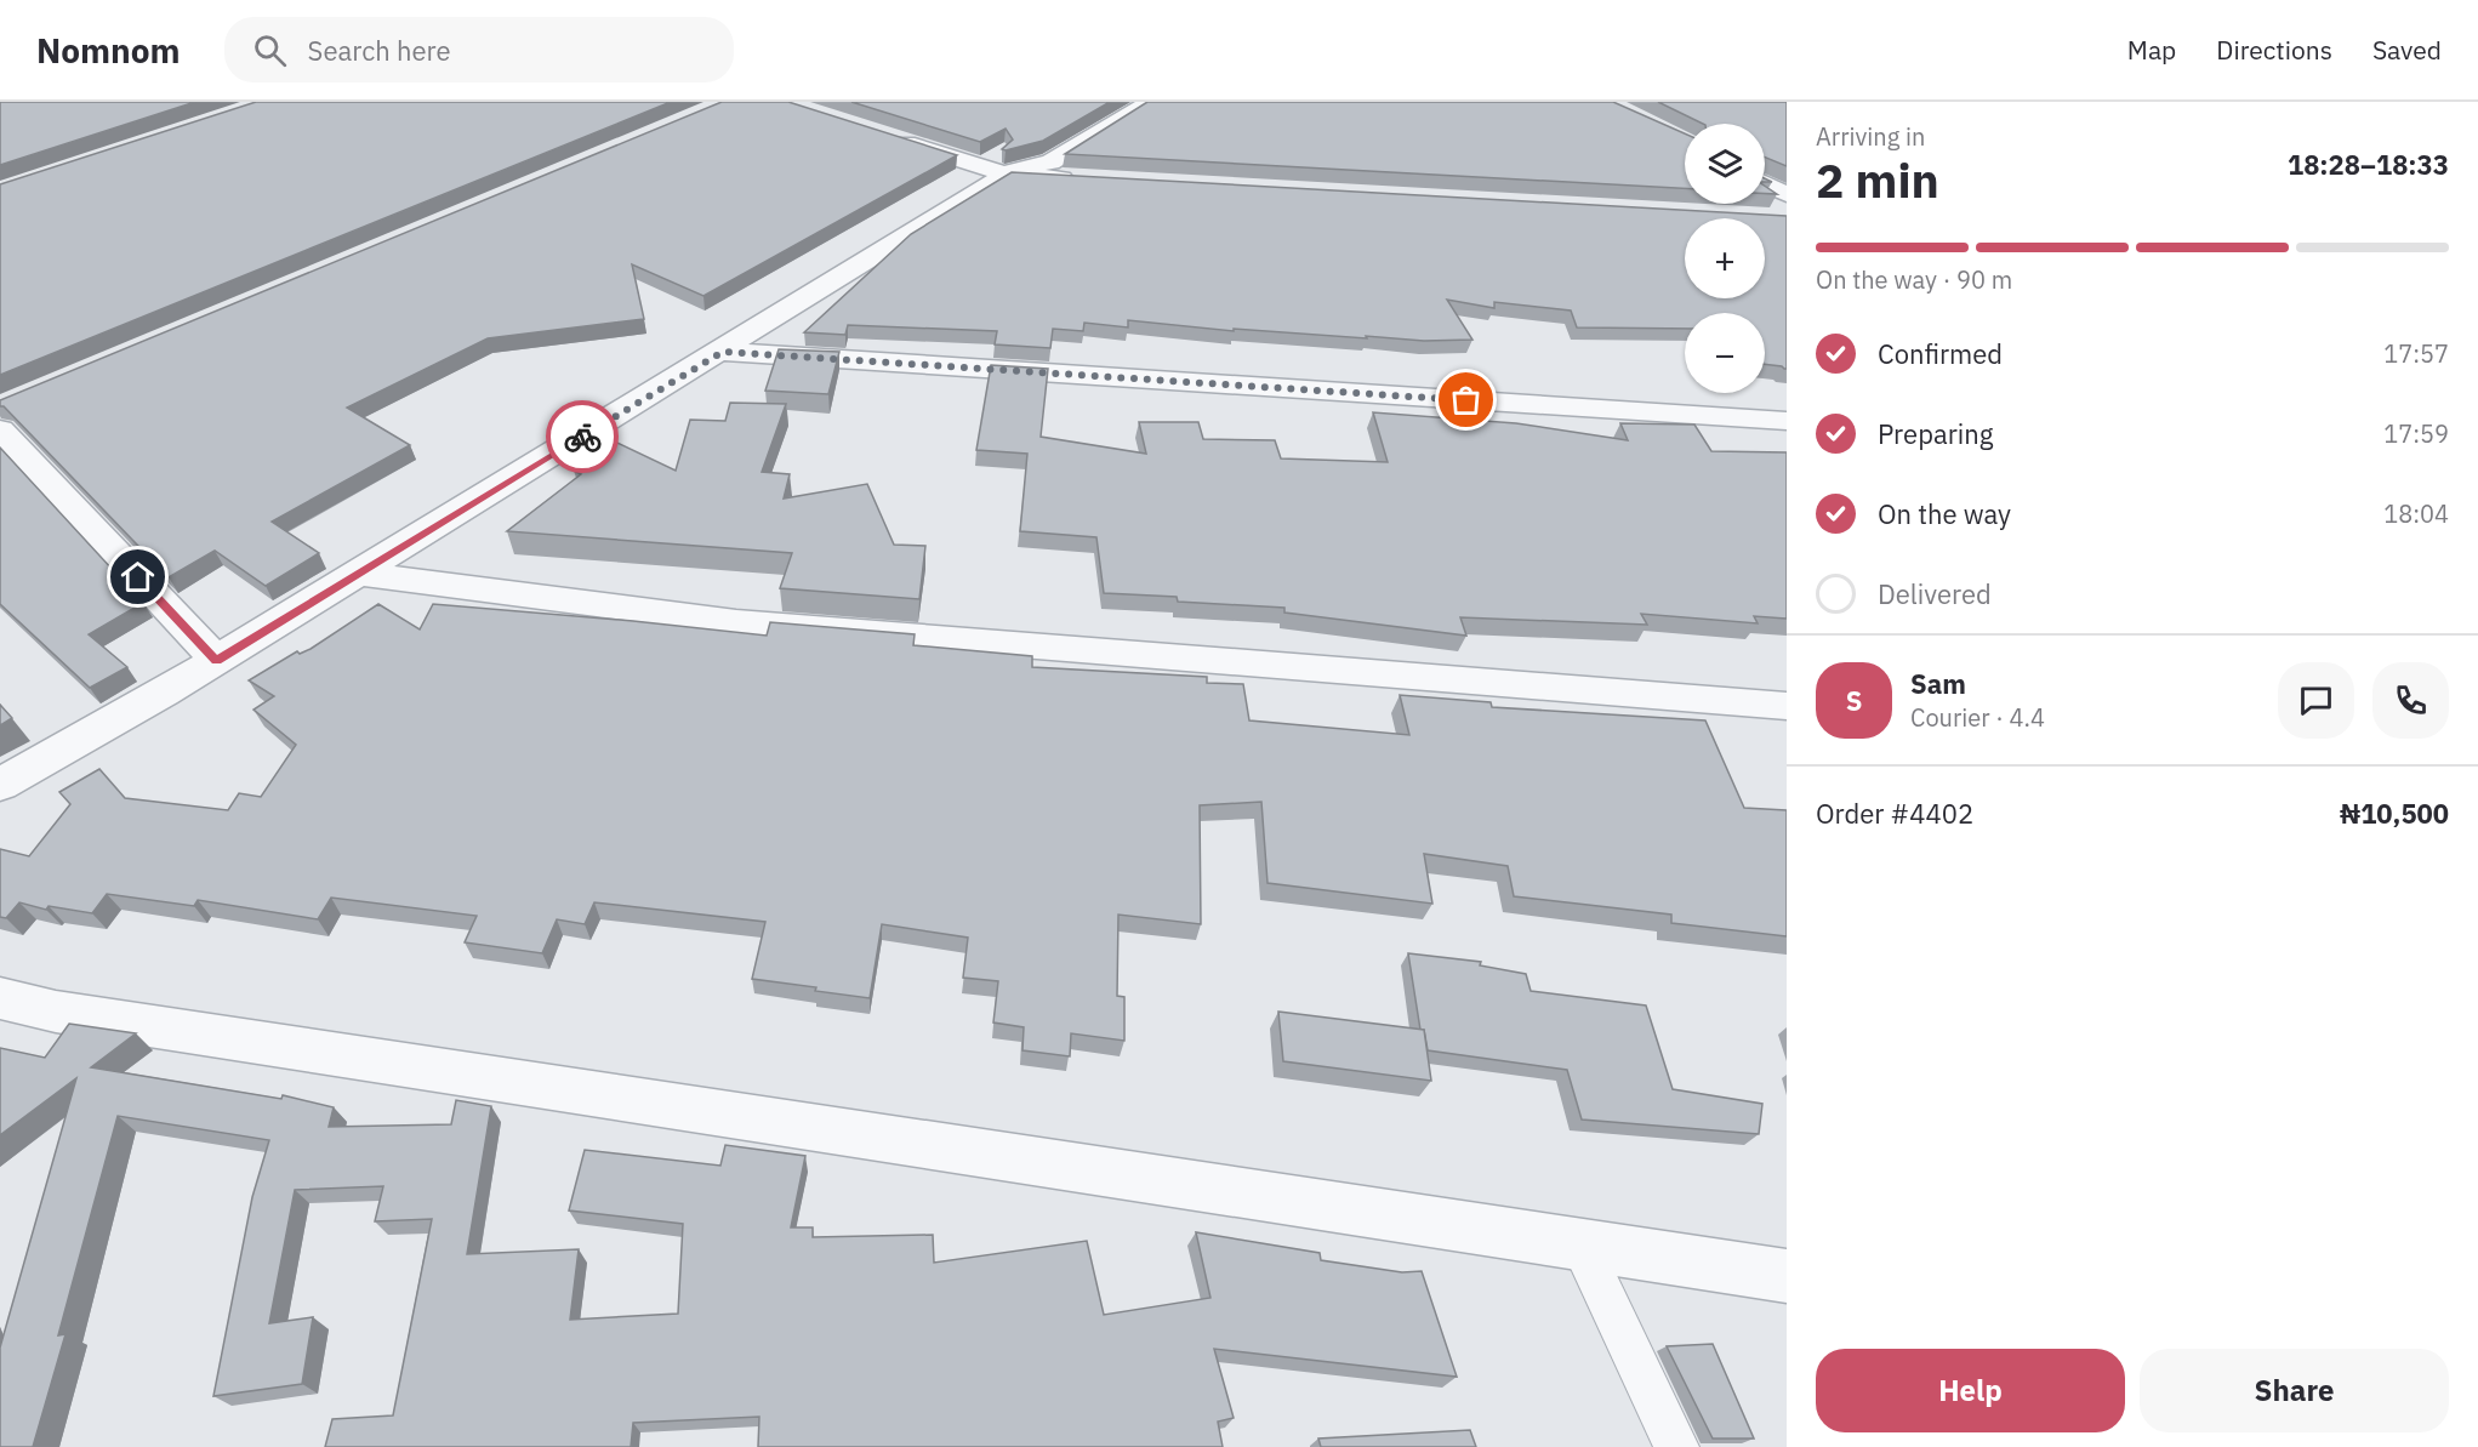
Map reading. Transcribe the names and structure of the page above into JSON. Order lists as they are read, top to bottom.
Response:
{
  "page": {
    "header": "Nomnom",
    "search": "Search here",
    "nav": ["Map", "Directions", "Saved"],
    "heading": ["2 min", "Arriving in", "18:28–18:33"],
    "panel": [
      "Sam",
      "Courier · 4.4",
      "Order #4402",
      "₦10,500"
    ],
    "map_buttons": ["+", "−"],
    "bar": "On the way · 90 m",
    "list": [
      ["Confirmed", "17:57"],
      ["Preparing", "17:59"],
      ["On the way", "18:04"],
      "Delivered"
    ],
    "round": "S",
    "buttons": ["Help", "Share"]
  }
}
